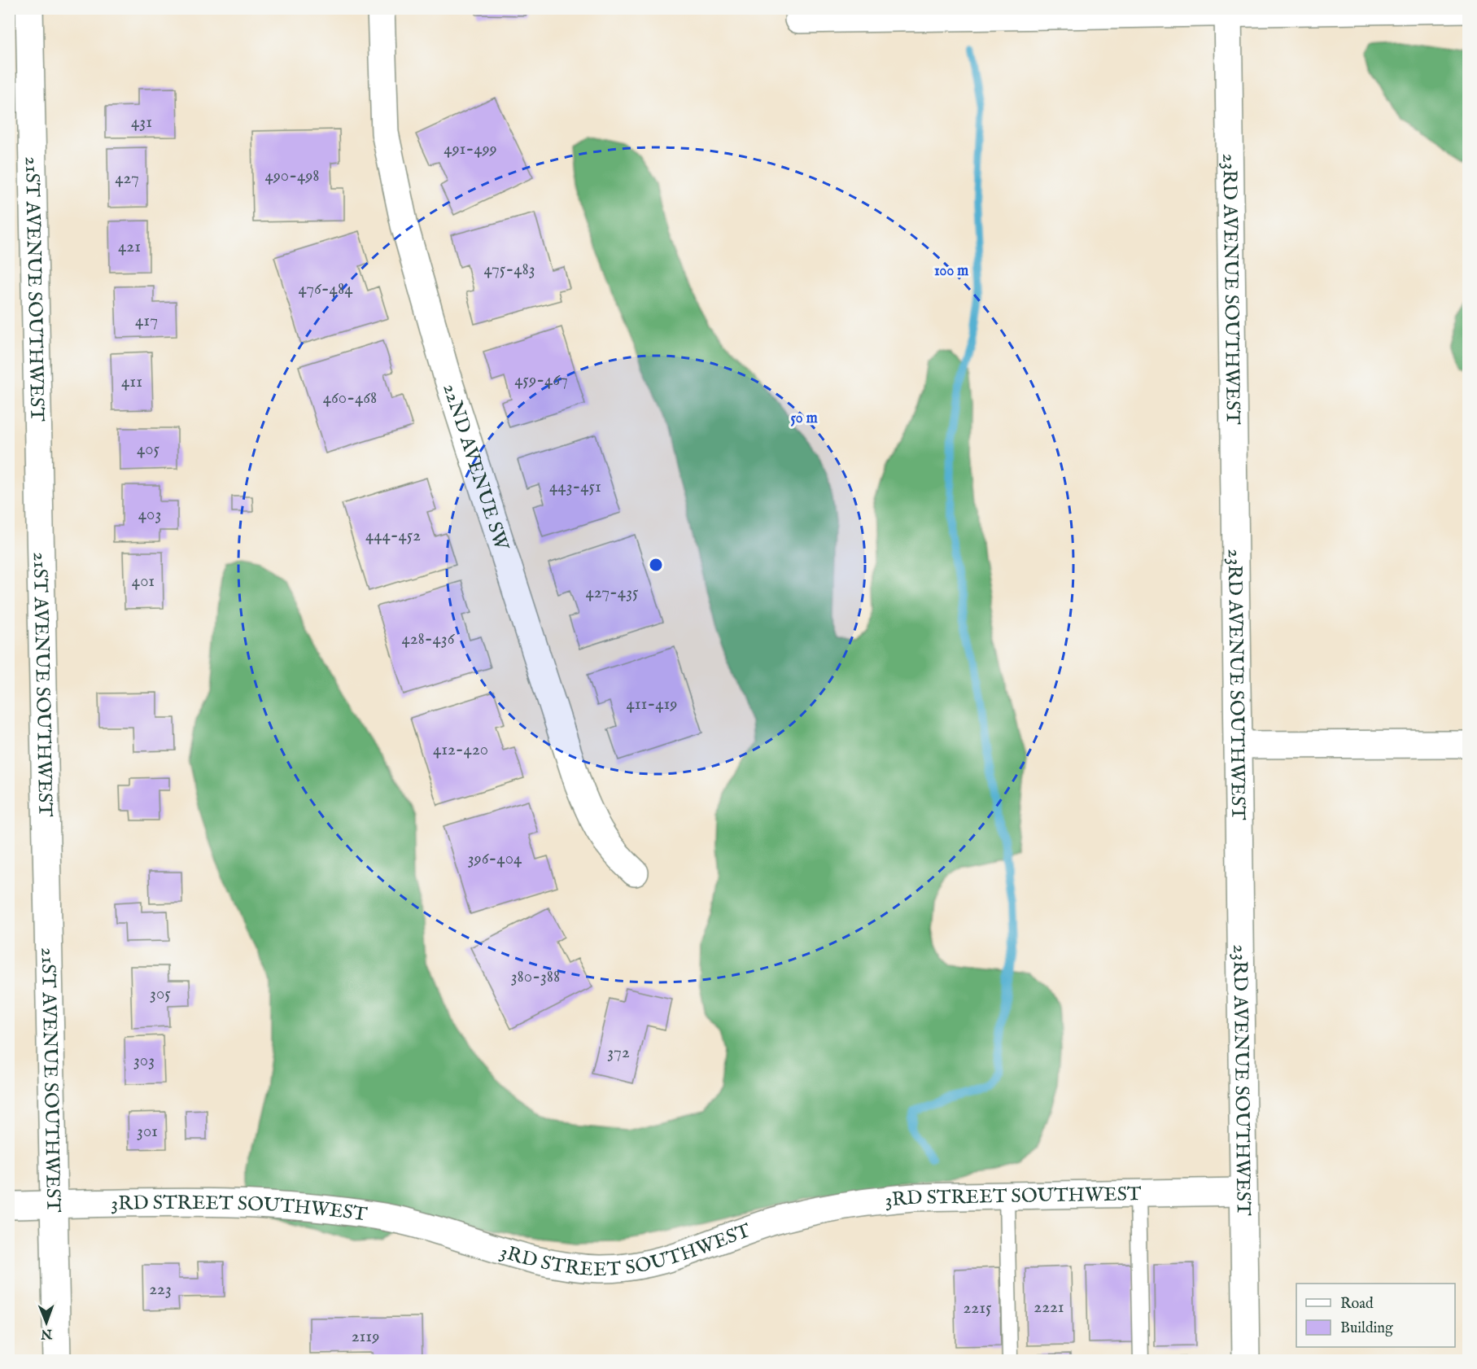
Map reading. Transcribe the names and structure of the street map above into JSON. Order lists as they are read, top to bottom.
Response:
{
  "streets": {
    "street": [
      "21ST AVENUE SOUTHWEST",
      "23RD AVENUE SOUTHWEST",
      "22ND AVENUE SW",
      "3RD STREET SOUTHWEST"
    ]
  },
  "crossings": [
    ["21ST AVENUE SOUTHWEST", "3RD STREET SOUTHWEST"],
    ["23RD AVENUE SOUTHWEST", "3RD STREET SOUTHWEST"]
  ],
  "house_numbers": [
    "431",
    "491-499",
    "490-498",
    "427",
    "421",
    "475-483",
    "476-484",
    "417",
    "459-467",
    "411",
    "460-468",
    "405",
    "443-451",
    "403",
    "444-452",
    "401",
    "427-435",
    "428-436",
    "411-419",
    "412-420",
    "396-404",
    "380-388",
    "305",
    "372",
    "303",
    "301",
    "223",
    "2221",
    "2215",
    "2119"
  ],
  "legend": ["Road", "Building"],
  "north": "bottom",
  "rings": ["100 m", "50 m"]
}
